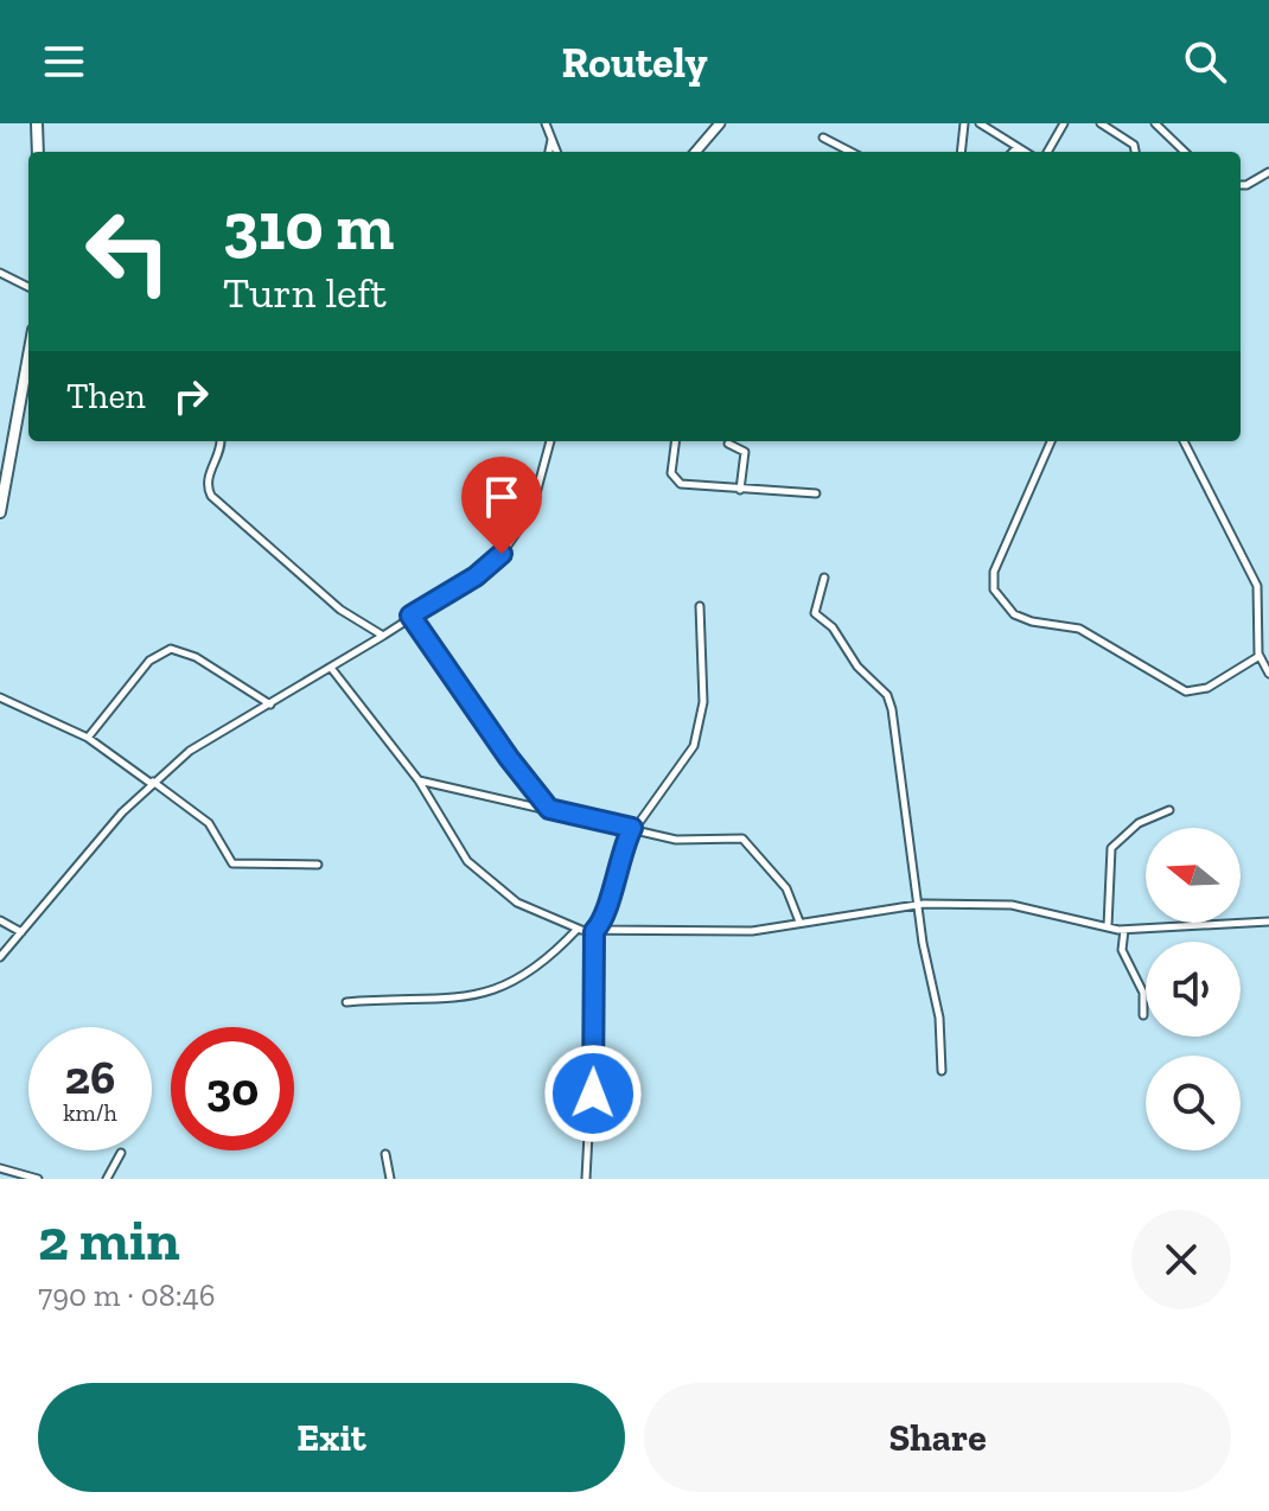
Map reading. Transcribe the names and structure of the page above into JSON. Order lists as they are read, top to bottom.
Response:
{
  "north": "left",
  "page": {
    "header": "Routely",
    "turn": ["310 m", "Turn left"],
    "then": "Then",
    "speed": "26 km/h",
    "limit": "30",
    "heading": ["2 min", "790 m · 08:46"],
    "buttons": ["Exit", "Share"]
  }
}
